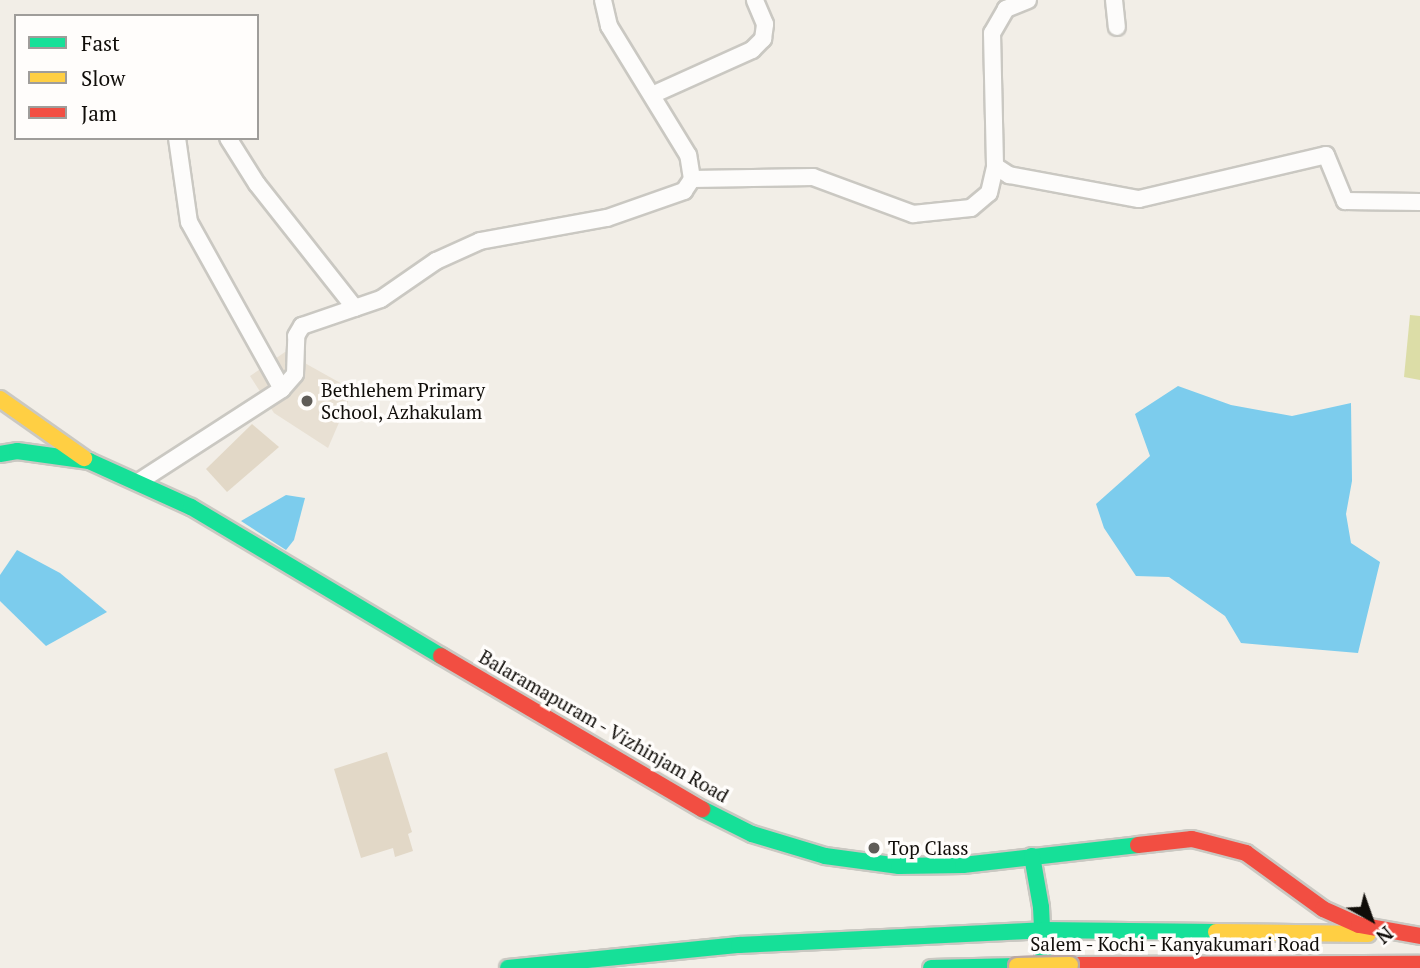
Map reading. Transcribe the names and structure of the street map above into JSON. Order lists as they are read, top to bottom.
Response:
{
  "streets": {
    "main road": ["Balaramapuram - Vizhinjam Road", "Salem - Kochi - Kanyakumari Road"]
  },
  "places": ["Bethlehem Primary School, Azhakulam", "Top Class"],
  "legend": ["Fast", "Slow", "Jam"],
  "north": "bottom right"
}
